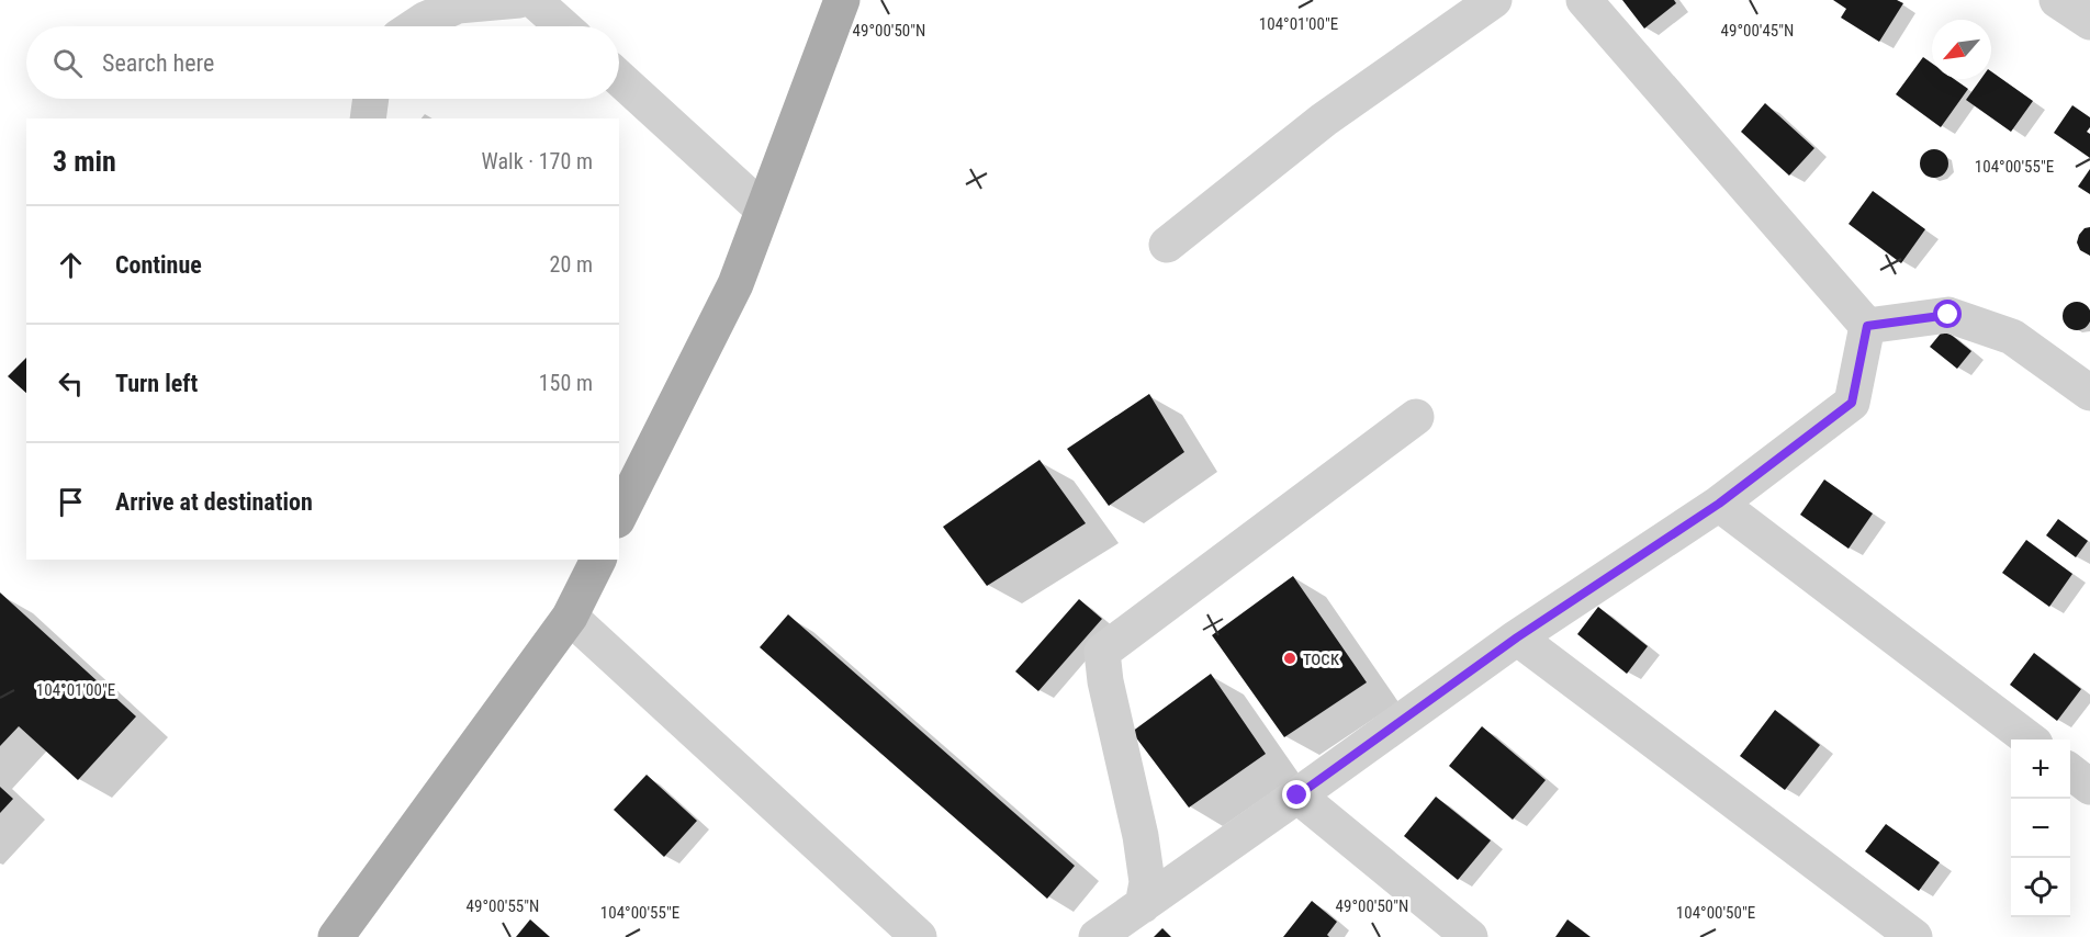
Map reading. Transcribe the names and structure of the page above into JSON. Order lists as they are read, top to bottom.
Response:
{
  "places": ["тоск"],
  "north": "bottom left",
  "page": {
    "search": "Search here",
    "heading": ["3 min", "Walk · 170 m"],
    "list": [
      ["Continue", "20 m"],
      ["Turn left", "150 m"],
      "Arrive at destination"
    ],
    "map_buttons": ["+", "−"]
  },
  "coordinates": [
    "104°01'00\"E",
    "49°00'50\"N",
    "49°00'45\"N",
    "104°00'55\"E",
    "49°00'55\"N",
    "104°00'50\"E"
  ]
}
